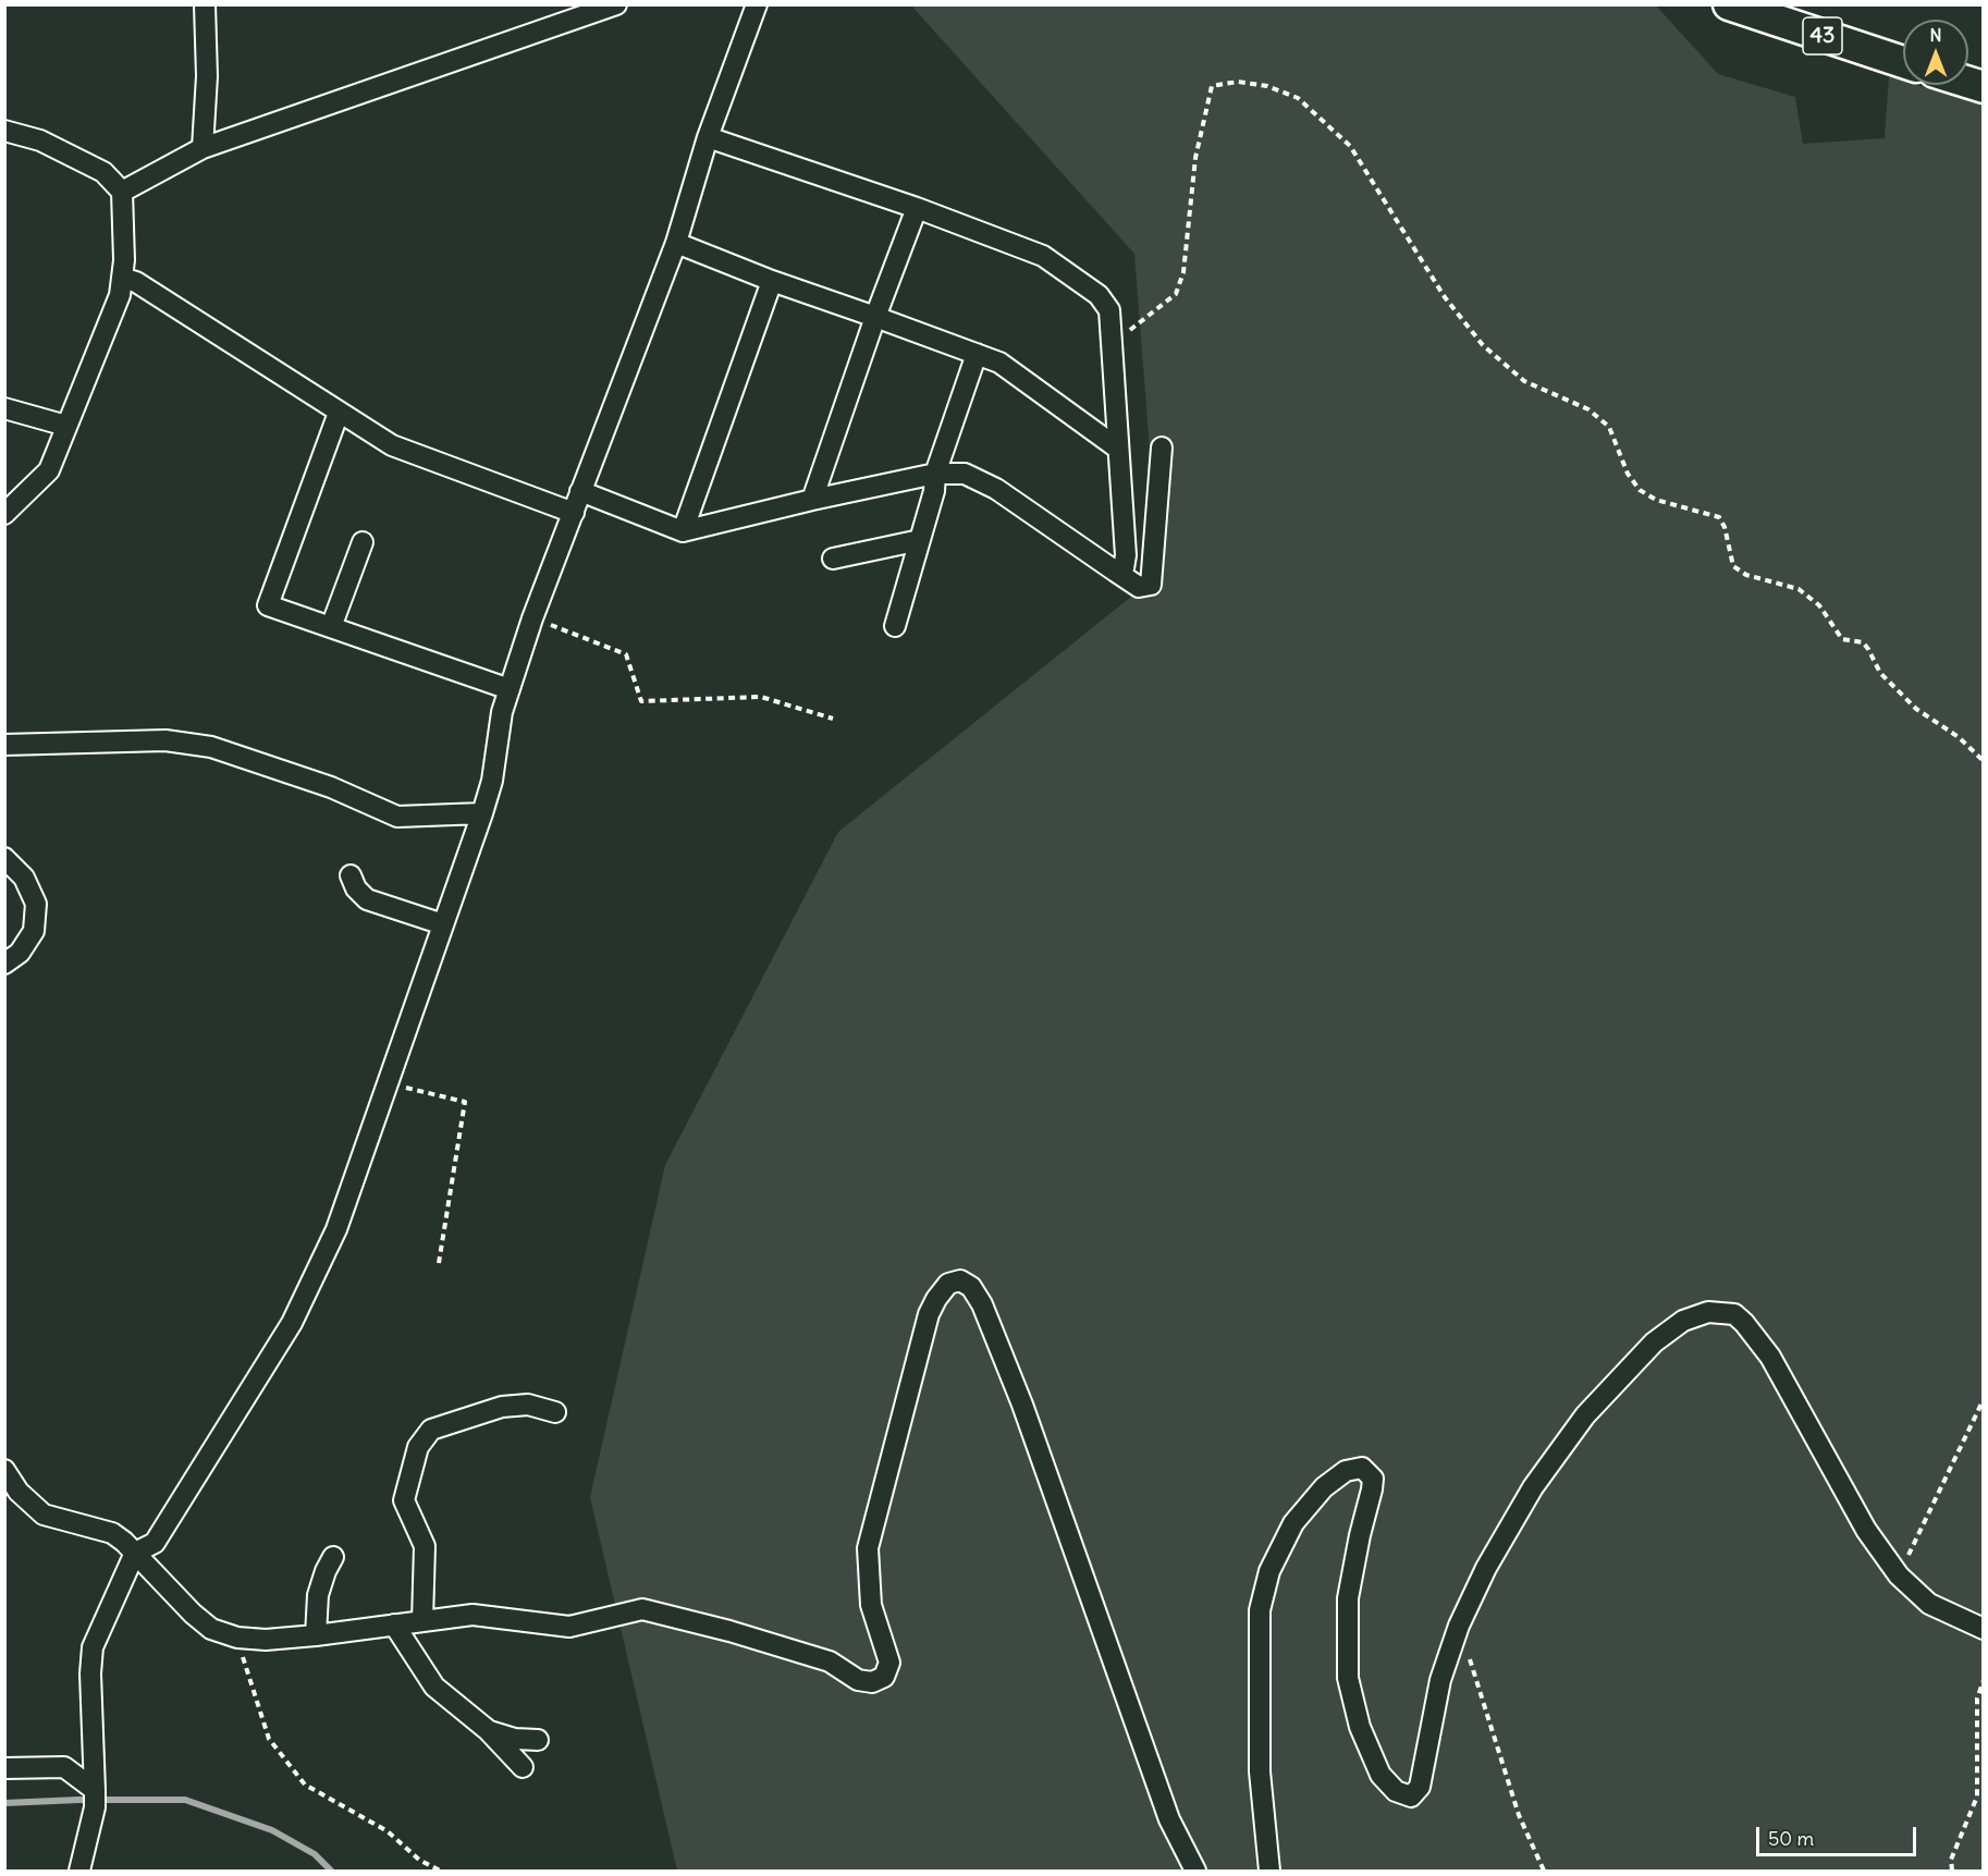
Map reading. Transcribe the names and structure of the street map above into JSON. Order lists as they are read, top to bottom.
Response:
{
  "streets": {
    "main road": ["43"]
  },
  "scale_bar": "50 m",
  "north": "top"
}
